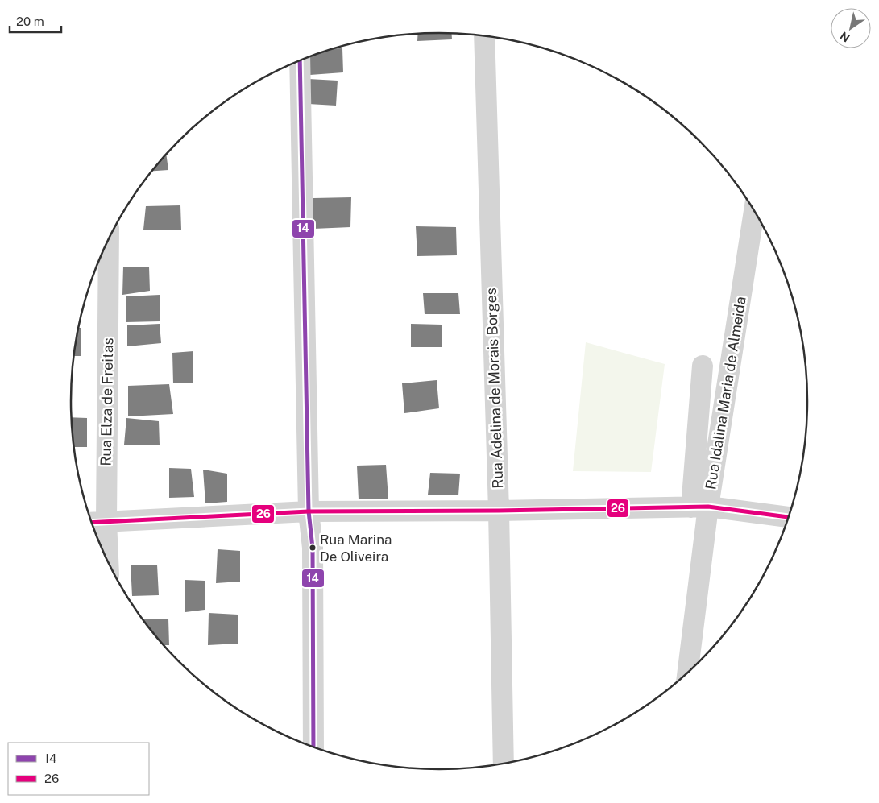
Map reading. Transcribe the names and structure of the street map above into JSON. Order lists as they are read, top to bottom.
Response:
{
  "streets": {
    "street": ["Rua Adelina de Morais Borges", "Rua Idalina Maria de Almeida", "Rua Elza de Freitas"]
  },
  "places": ["Rua Marina De Oliveira"],
  "lines": ["transit line 14", "transit line 26"],
  "legend": ["14", "26"],
  "scale_bar": "20 m",
  "north": "bottom left"
}
